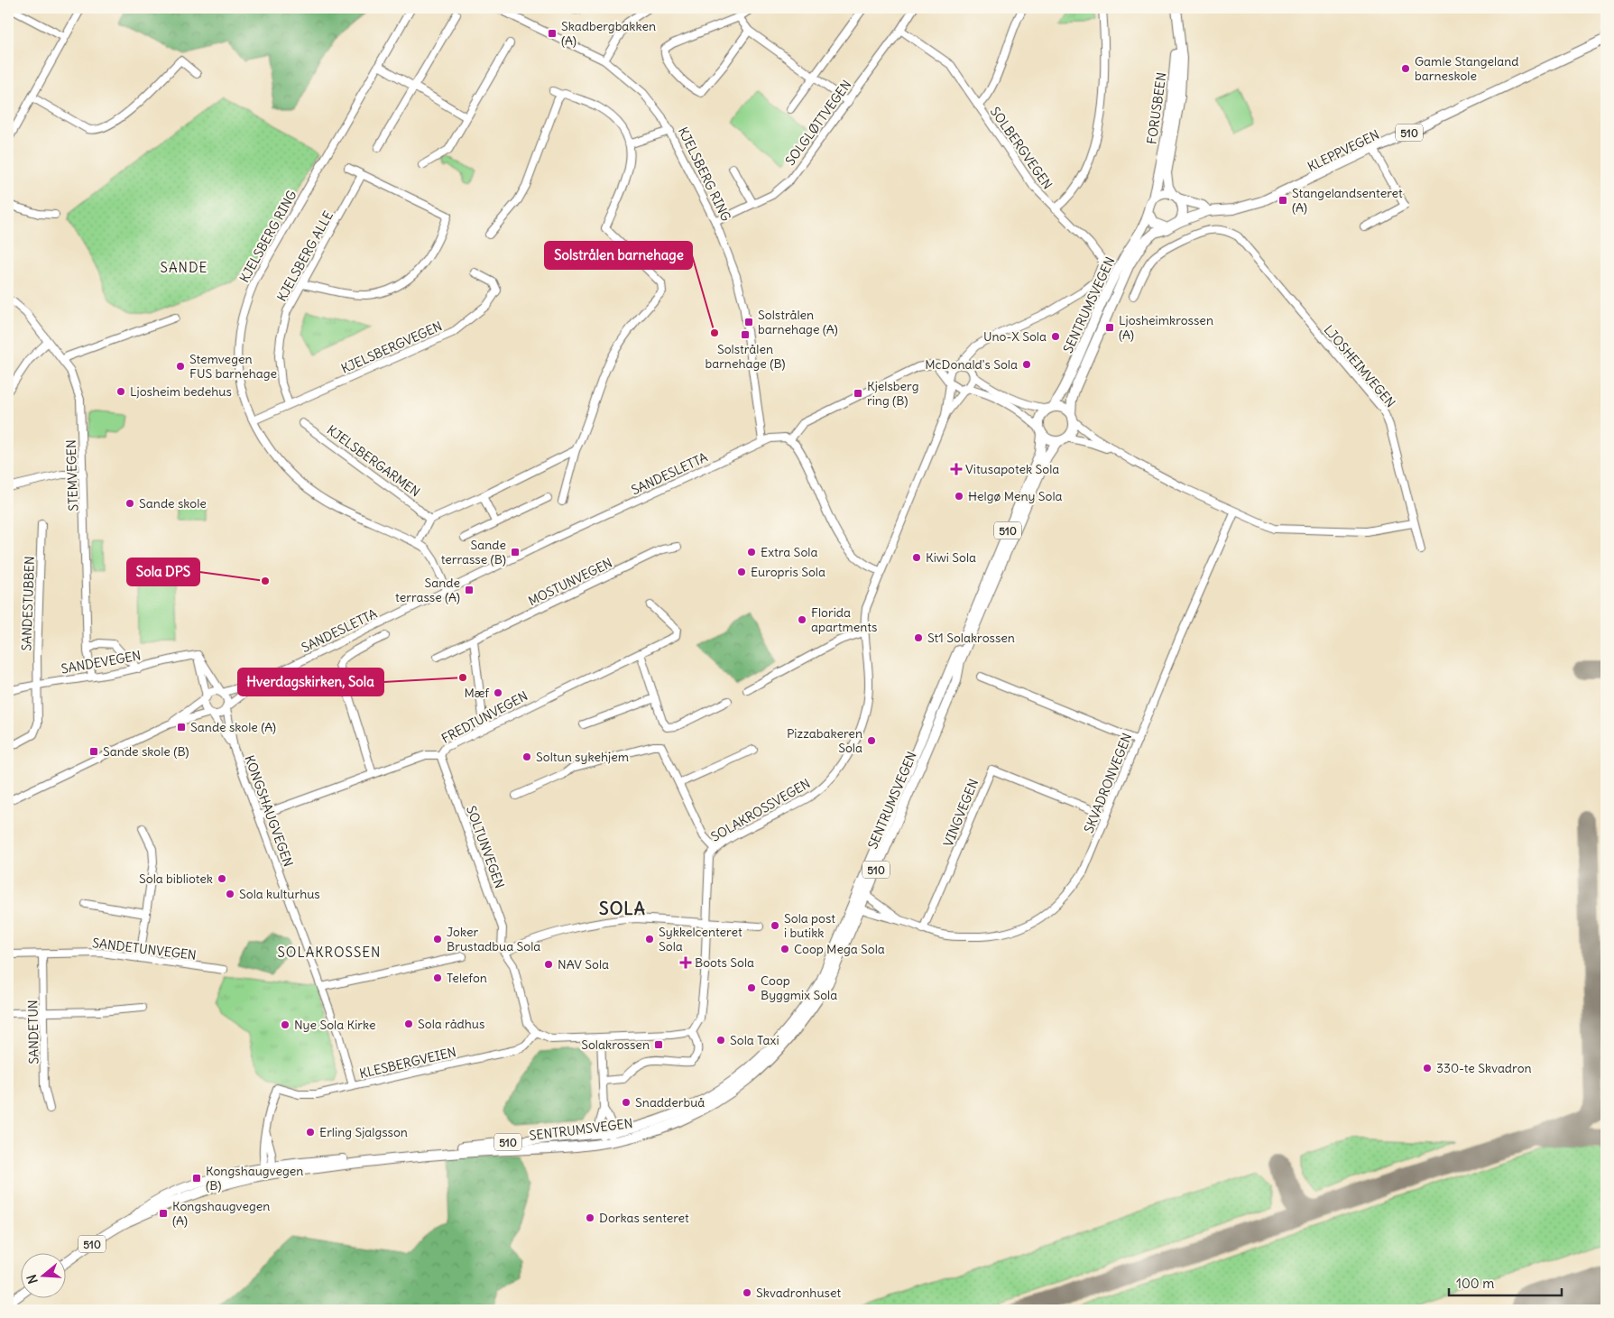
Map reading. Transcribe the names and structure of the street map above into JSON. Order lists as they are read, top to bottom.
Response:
{
  "streets": {
    "main road": [
      "FORUSBEEN",
      "510",
      "KLEPPVEGEN",
      "SENTRUMSVEGEN"
    ],
    "street": [
      "SOLGLØTTVEGEN",
      "SOLBERGVEGEN",
      "KJELSBERG RING",
      "KJELSBERG ALLE",
      "KJELSBERGVEGEN",
      "LJOSHEIMVEGEN",
      "KJELSBERGARMEN",
      "SANDESLETTA",
      "STEMVEGEN",
      "MOSTUNVEGEN",
      "SANDESTUBBEN",
      "SANDEVEGEN",
      "FREDTUNVEGEN",
      "SKVADRONVEGEN",
      "SOLAKROSSVEGEN",
      "KONGSHAUGVEGEN",
      "VINGVEGEN",
      "SOLTUNVEGEN",
      "SANDETUNVEGEN",
      "SANDETUN",
      "KLESBERGVEIEN"
    ]
  },
  "crossings": [
    ["FORUSBEEN", "510"],
    ["FORUSBEEN", "KLEPPVEGEN"],
    ["FORUSBEEN", "SENTRUMSVEGEN"],
    ["SOLGLØTTVEGEN", "SOLBERGVEGEN"],
    ["SOLGLØTTVEGEN", "KJELSBERG RING"],
    ["510", "KLEPPVEGEN"],
    ["510", "SENTRUMSVEGEN"],
    ["KLEPPVEGEN", "SENTRUMSVEGEN"],
    ["KJELSBERG RING", "KJELSBERGVEGEN"],
    ["KJELSBERG RING", "SANDESLETTA"],
    ["KJELSBERG ALLE", "KJELSBERGVEGEN"],
    ["SENTRUMSVEGEN", "SKVADRONVEGEN"],
    ["SENTRUMSVEGEN", "KLESBERGVEIEN"],
    ["SANDESLETTA", "KONGSHAUGVEGEN"],
    ["STEMVEGEN", "SANDEVEGEN"],
    ["SANDESTUBBEN", "SANDEVEGEN"],
    ["FREDTUNVEGEN", "KONGSHAUGVEGEN"],
    ["FREDTUNVEGEN", "SOLTUNVEGEN"],
    ["SKVADRONVEGEN", "VINGVEGEN"],
    ["KONGSHAUGVEGEN", "KLESBERGVEIEN"],
    ["SANDETUNVEGEN", "SANDETUN"]
  ],
  "districts": ["SANDE", "SOLA", "SOLAKROSSEN"],
  "places": {
    "transit": [
      "Skadbergbakken (A)",
      "Stangelandsenteret (A)",
      "Solstrålen barnehage (A)",
      "Ljosheimkrossen (A)",
      "Solstrålen barnehage (B)",
      "Kjelsberg ring (B)",
      "Sande terrasse (B)",
      "Sande terrasse (A)",
      "Sande skole (A)",
      "Sande skole (B)",
      "Solakrossen",
      "Kongshaugvegen (B)",
      "Kongshaugvegen (A)"
    ],
    "other": [
      "Gamle Stangeland barneskole",
      "Solstrålen barnehage",
      "Uno-X Sola",
      "McDonald's Sola",
      "Stemvegen FUS barnehage",
      "Ljosheim bedehus",
      "Helgø Meny Sola",
      "Sande skole",
      "Extra Sola",
      "Kiwi Sola",
      "Europris Sola",
      "Sola DPS",
      "Florida apartments",
      "St1 Solakrossen",
      "Hverdagskirken, Sola",
      "Mæf",
      "Pizzabakeren Sola",
      "Soltun sykehjem",
      "Sola bibliotek",
      "Sola kulturhus",
      "Sola post i butikk",
      "Joker Brustadbua Sola",
      "Sykkelcenteret Sola",
      "Coop Mega Sola",
      "NAV Sola",
      "Telefon",
      "Coop Byggmix Sola",
      "Sola rådhus",
      "Nye Sola Kirke",
      "Sola Taxi",
      "330-te Skvadron",
      "Snadderbuå",
      "Erling Sjalgsson",
      "Dorkas senteret",
      "Skvadronhuset"
    ],
    "health": ["Vitusapotek Sola", "Boots Sola"]
  },
  "scale_bar": "100 m",
  "north": "left"
}
